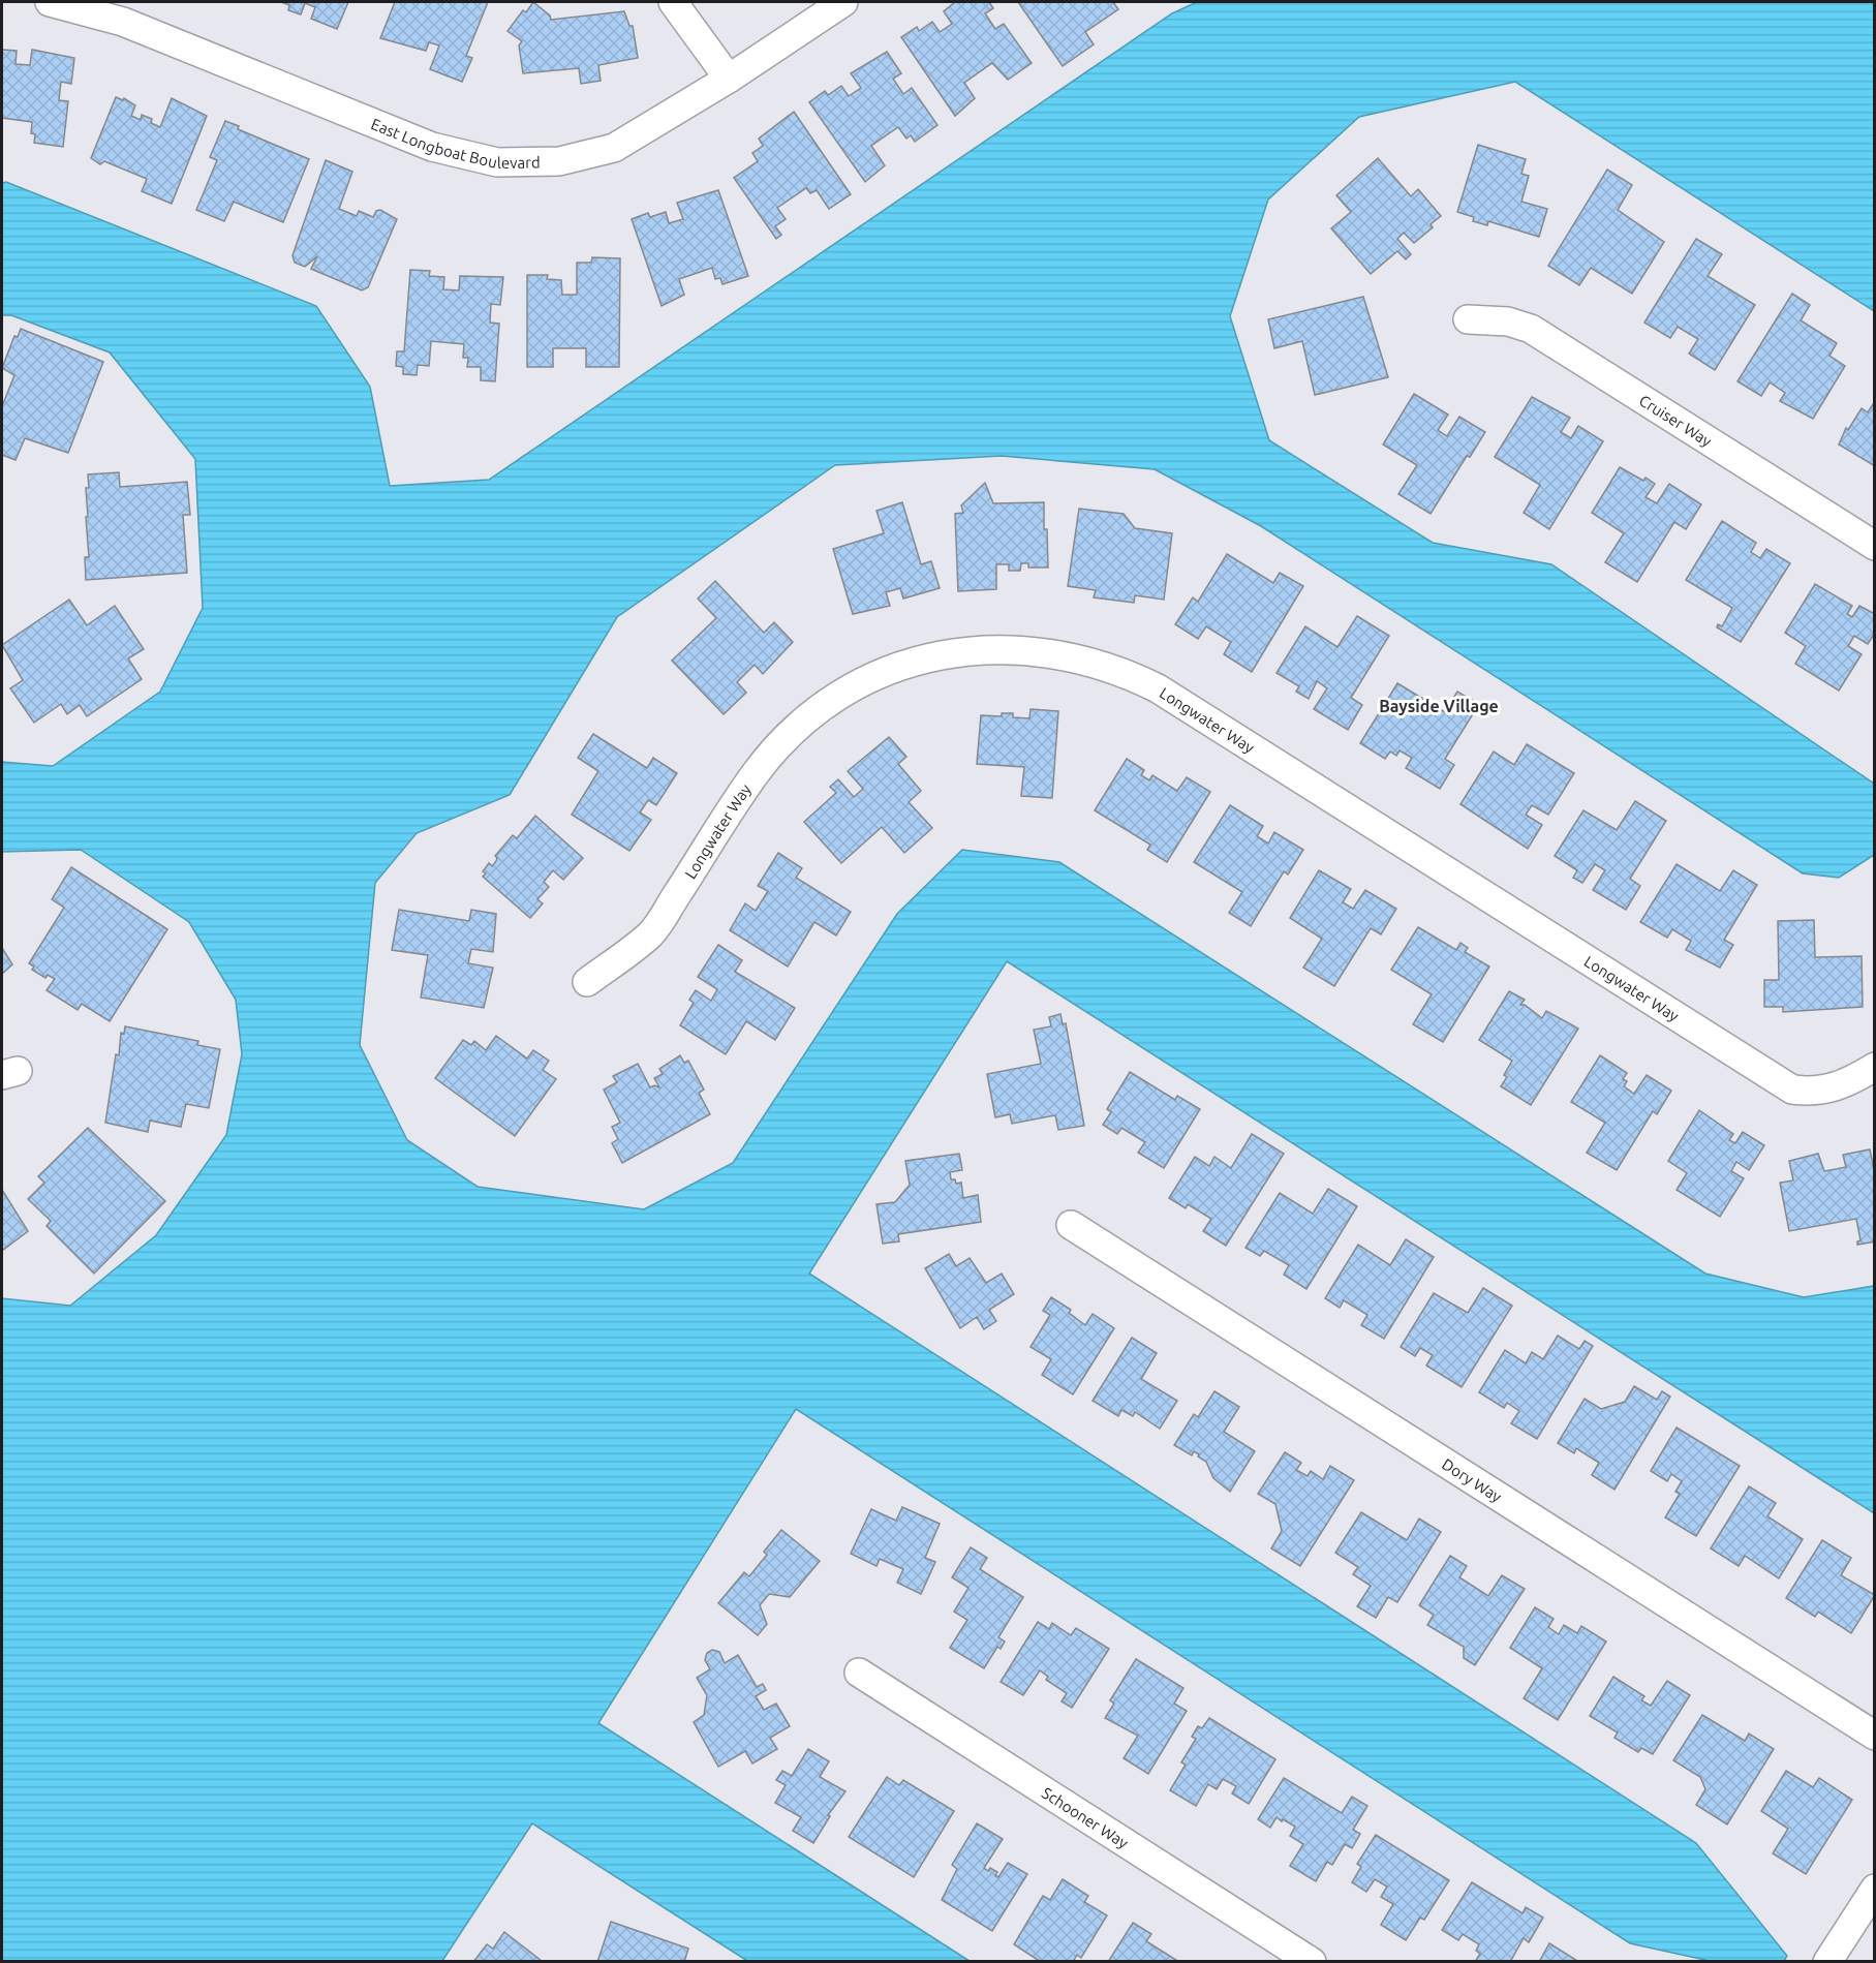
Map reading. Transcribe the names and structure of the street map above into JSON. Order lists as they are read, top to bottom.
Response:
{
  "streets": {
    "street": [
      "East Longboat Boulevard",
      "Cruiser Way",
      "Longwater Way",
      "Dory Way",
      "Schooner Way"
    ]
  },
  "districts": ["Bayside Village"]
}
